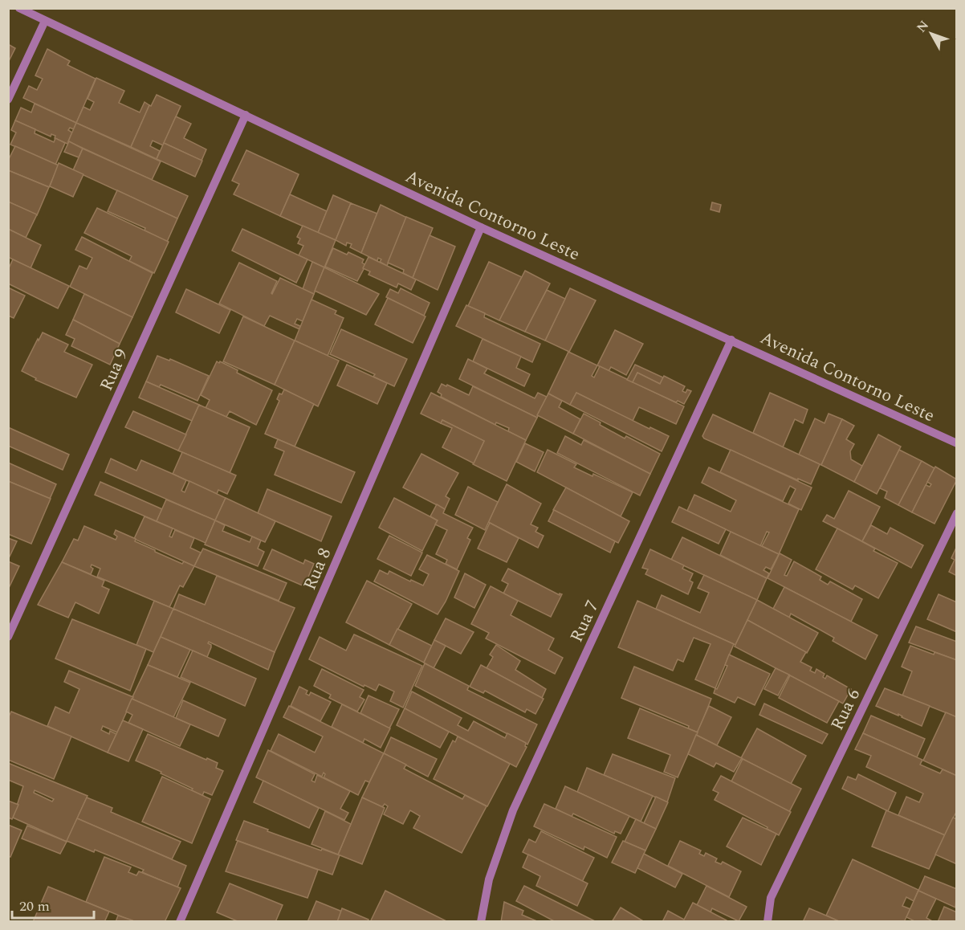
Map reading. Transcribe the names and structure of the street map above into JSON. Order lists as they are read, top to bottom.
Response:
{
  "streets": {
    "street": [
      "Avenida Contorno Leste",
      "Rua 9",
      "Rua 8",
      "Rua 7",
      "Rua 6"
    ]
  },
  "crossings": [
    ["Avenida Contorno Leste", "Rua 9"],
    ["Avenida Contorno Leste", "Rua 8"],
    ["Avenida Contorno Leste", "Rua 7"]
  ],
  "scale_bar": "20 m",
  "north": "top left"
}
